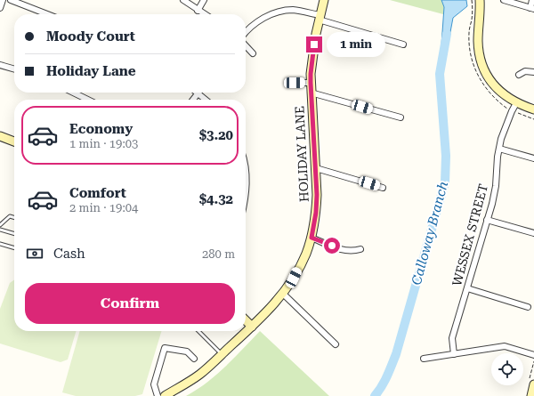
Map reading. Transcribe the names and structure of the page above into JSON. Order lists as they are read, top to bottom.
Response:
{
  "streets": {
    "street": ["HOLIDAY LANE", "WESSEX STREET"]
  },
  "water": ["Calloway Branch"],
  "page": {
    "banner": ["Moody Court", "Holiday Lane"],
    "bubble": "1 min",
    "list": [
      {
        "name": "Economy",
        "note": "1 min · 19:03",
        "value": "$3.20"
      },
      {
        "name": "Comfort",
        "note": "2 min · 19:04",
        "value": "$4.32"
      }
    ],
    "pay": ["Cash", "280 m"],
    "buttons": "Confirm"
  }
}
